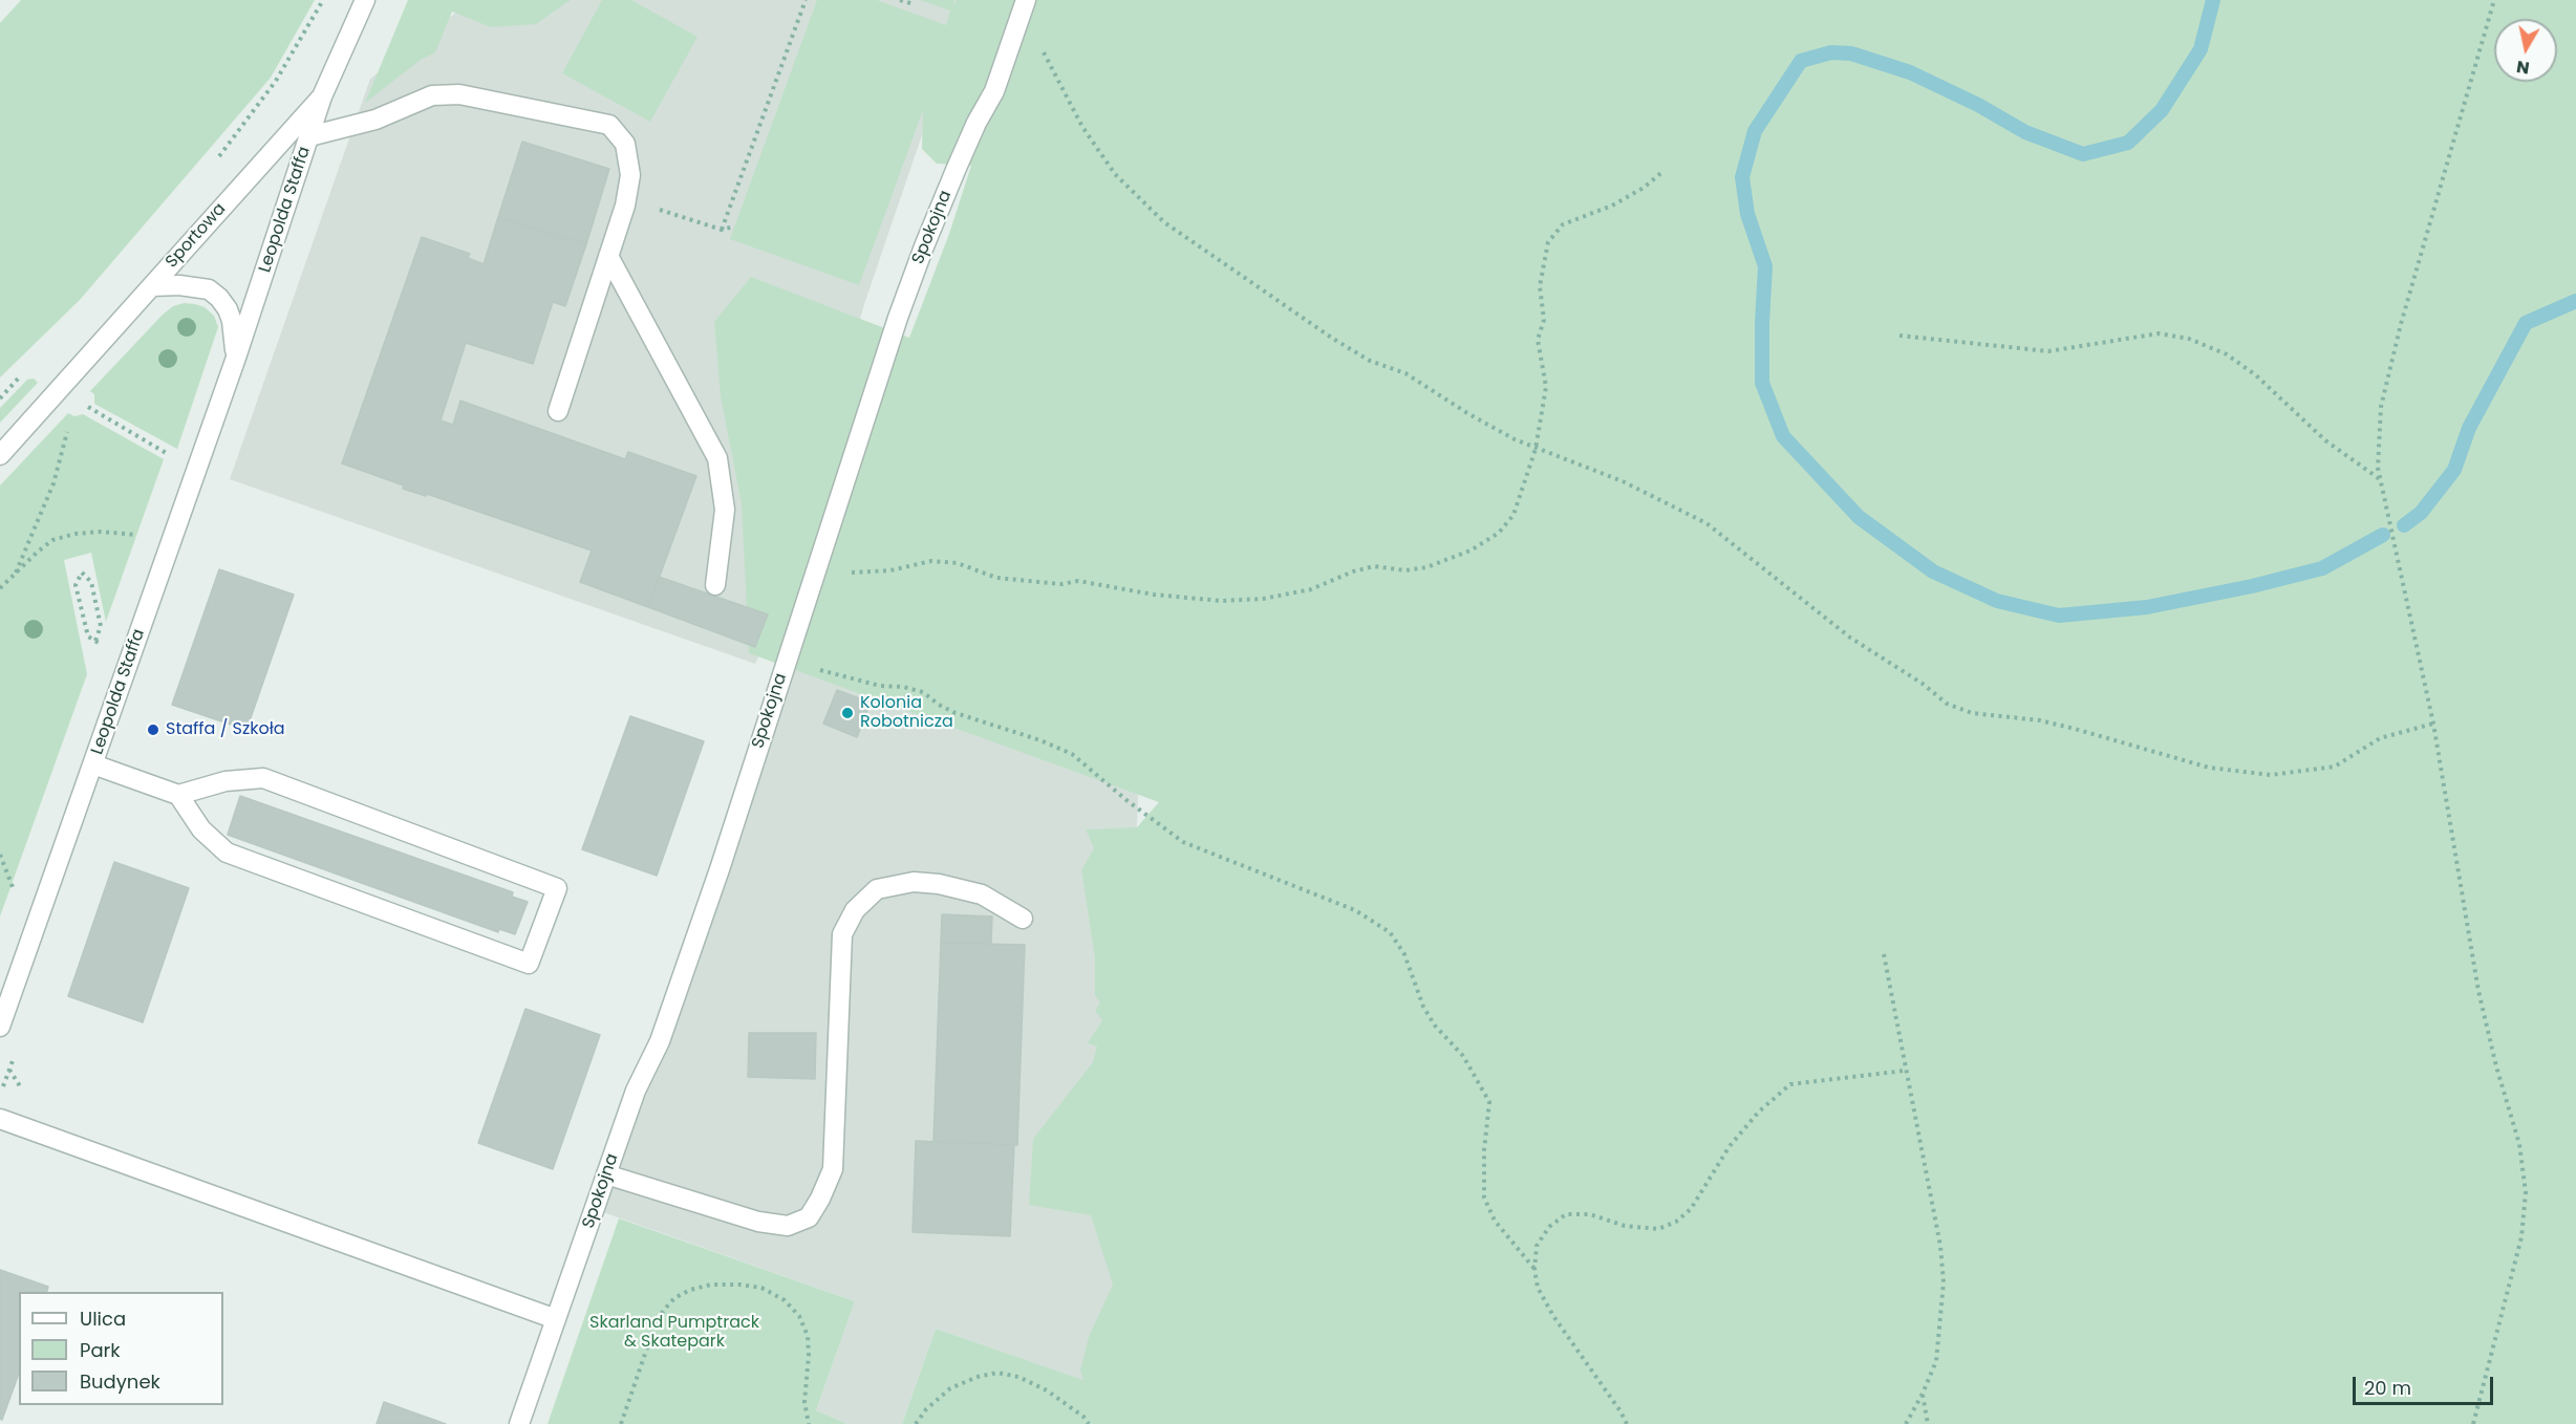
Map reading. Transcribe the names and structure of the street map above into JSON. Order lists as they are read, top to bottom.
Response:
{
  "streets": {
    "street": ["Leopolda Staffa", "Spokojna", "Sportowa"]
  },
  "crossings": [
    ["Leopolda Staffa", "Sportowa"]
  ],
  "parks": ["Skarland Pumptrack & Skatepark"],
  "places": ["Kolonia Robotnicza", "Staffa / Szkoła"],
  "legend": ["Ulica", "Park", "Budynek"],
  "scale_bar": "20 m",
  "north": "bottom"
}
